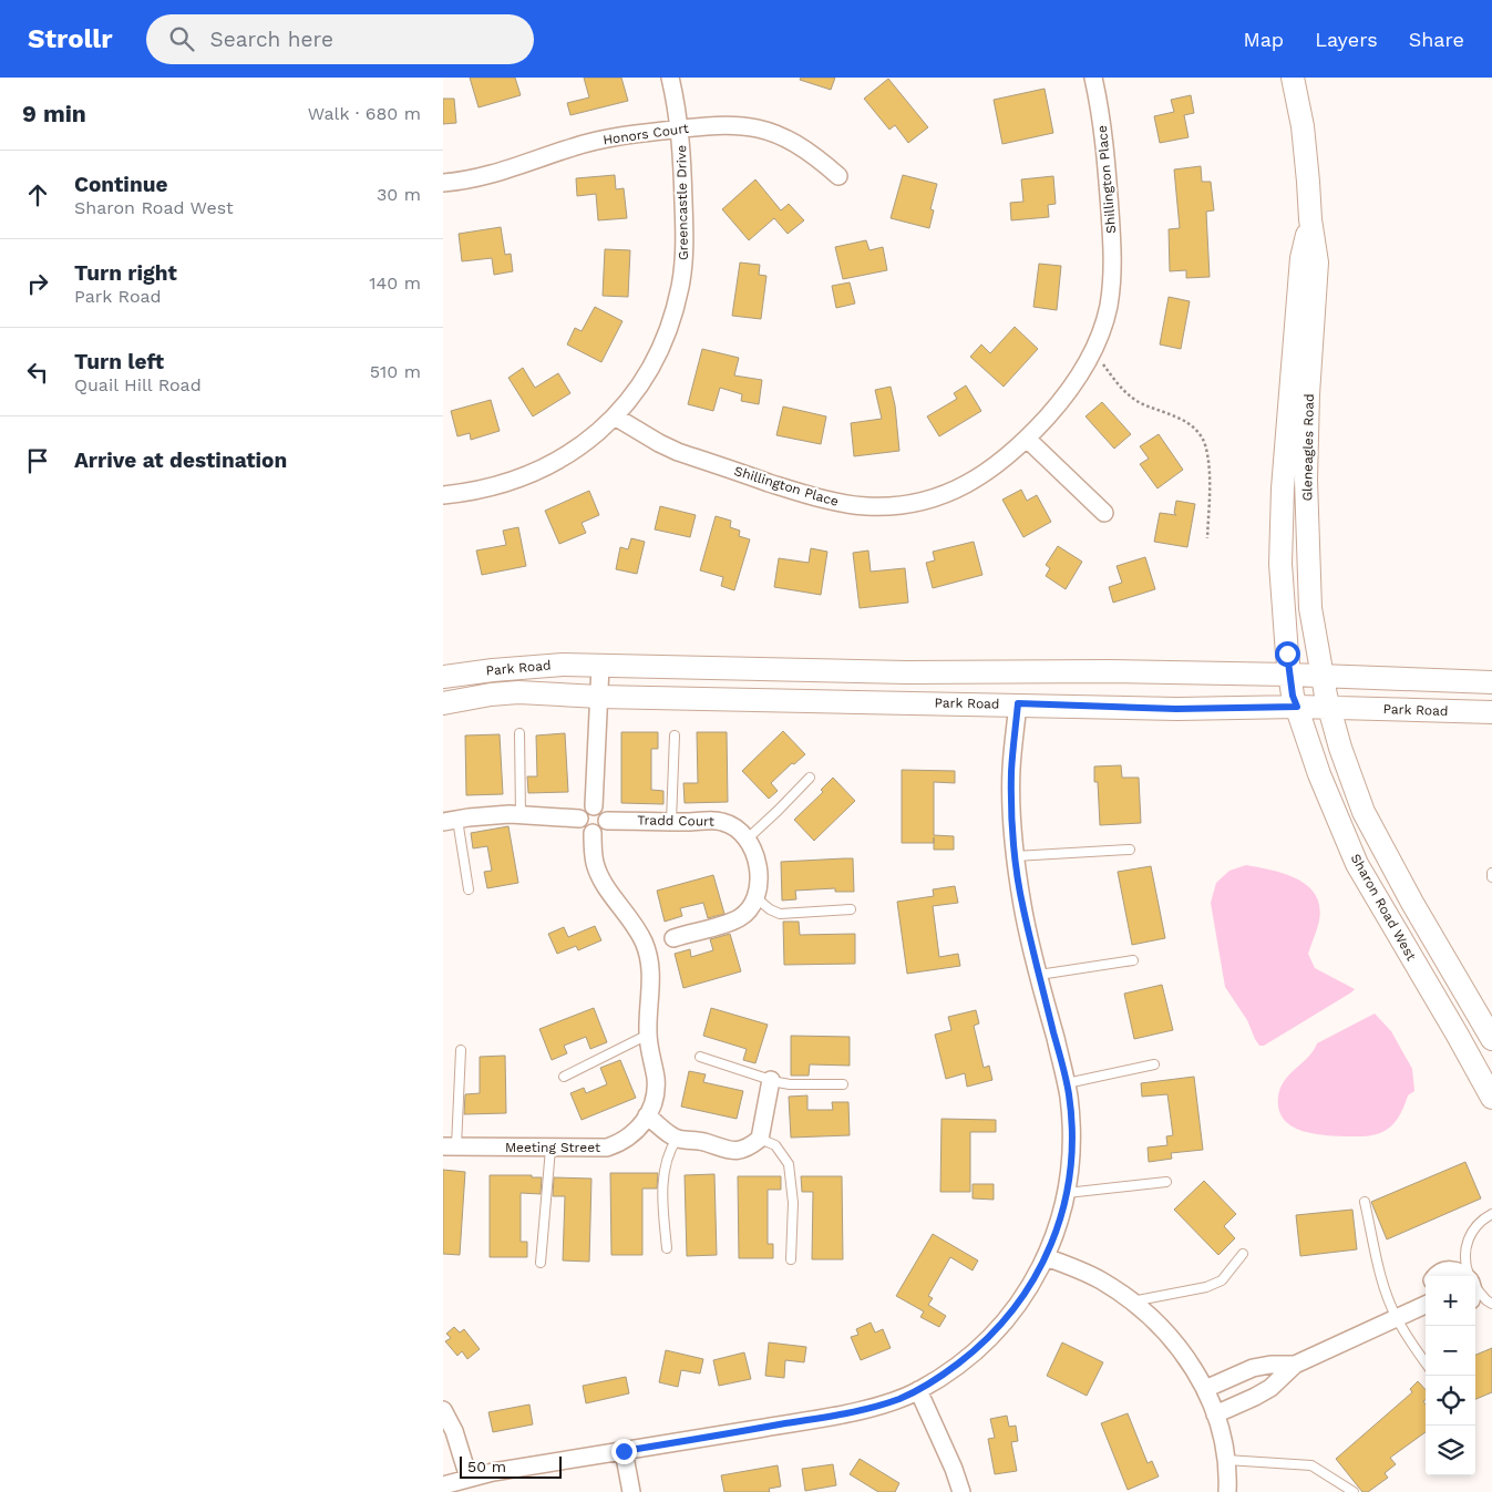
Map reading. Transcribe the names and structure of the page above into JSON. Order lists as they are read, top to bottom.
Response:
{
  "streets": {
    "main road": ["Gleneagles Road", "Park Road", "Sharon Road West"],
    "street": [
      "Honors Court",
      "Shillington Place",
      "Greencastle Drive",
      "Tradd Court",
      "Meeting Street"
    ]
  },
  "crossings": [
    ["Honors Court", "Greencastle Drive"],
    ["Shillington Place", "Greencastle Drive"],
    ["Gleneagles Road", "Park Road"],
    ["Gleneagles Road", "Sharon Road West"],
    ["Park Road", "Sharon Road West"],
    ["Tradd Court", "Meeting Street"]
  ],
  "scale_bar": "50 m",
  "page": {
    "header": "Strollr",
    "search": "Search here",
    "nav": ["Map", "Layers", "Share"],
    "heading": ["9 min", "Walk · 680 m"],
    "list": [
      ["Continue", "Sharon Road West", "30 m"],
      ["Turn right", "Park Road", "140 m"],
      ["Turn left", "Quail Hill Road", "510 m"],
      "Arrive at destination"
    ],
    "map_buttons": ["+", "−"],
    "scale": "50 m"
  }
}
